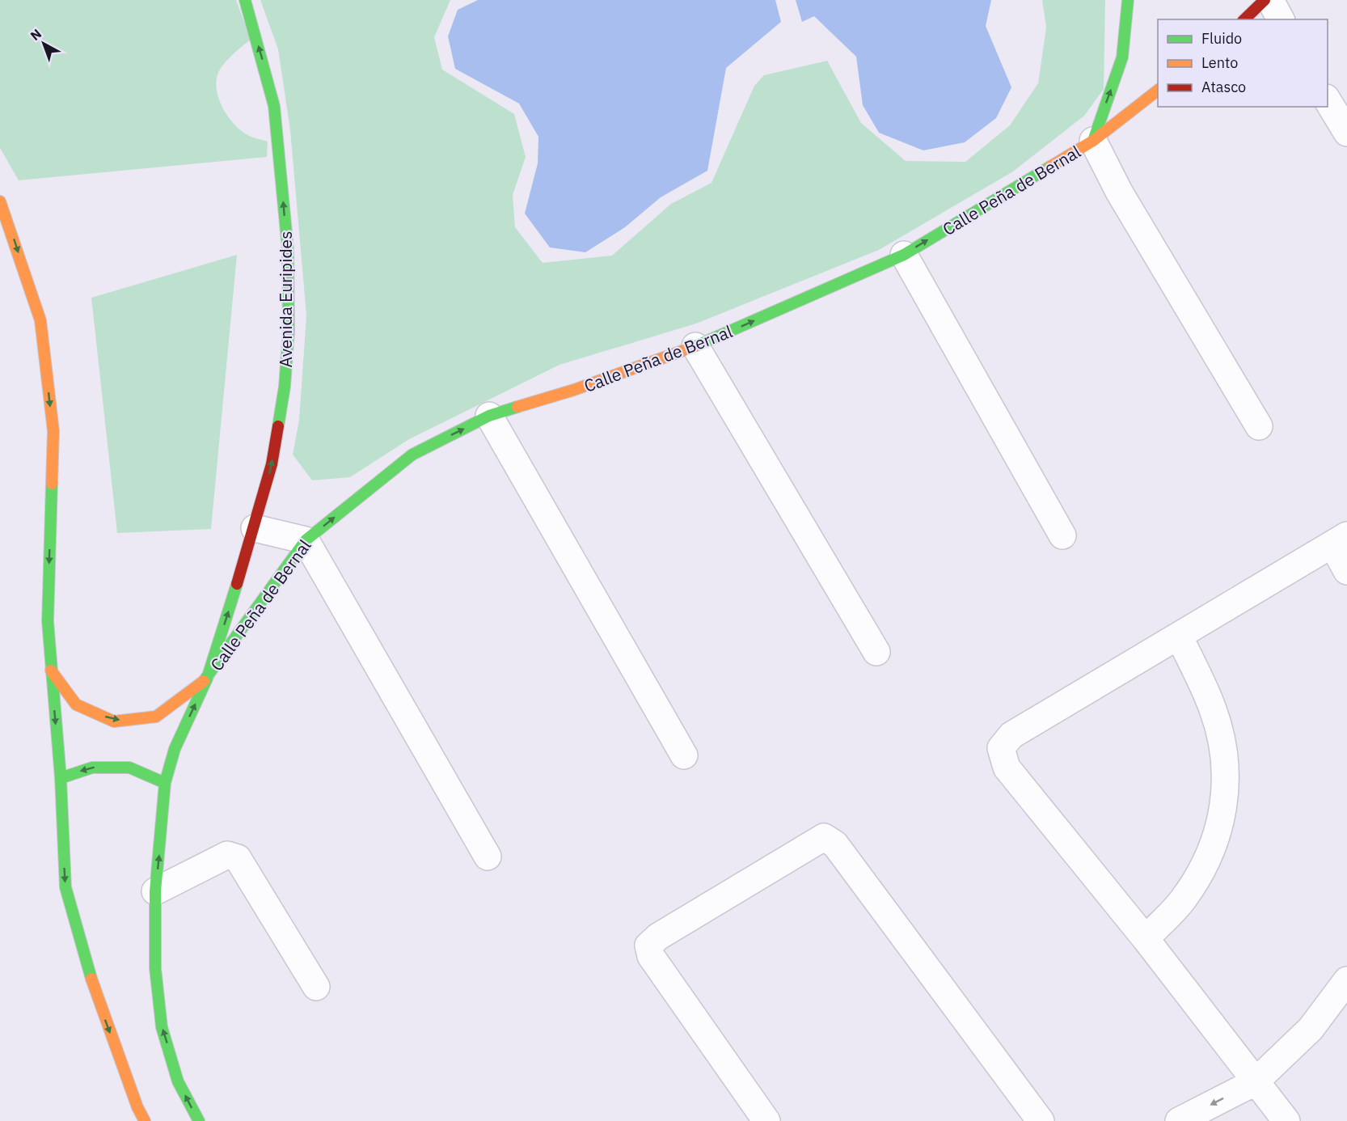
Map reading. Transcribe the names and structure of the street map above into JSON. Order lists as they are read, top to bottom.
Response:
{
  "streets": {
    "street": ["Calle Peña de Bernal", "Avenida Euripides"]
  },
  "crossings": [
    ["Calle Peña de Bernal", "Avenida Euripides"]
  ],
  "one_way": ["Calle Peña de Bernal", "Avenida Euripides"],
  "legend": ["Fluido", "Lento", "Atasco"],
  "north": "top left"
}
